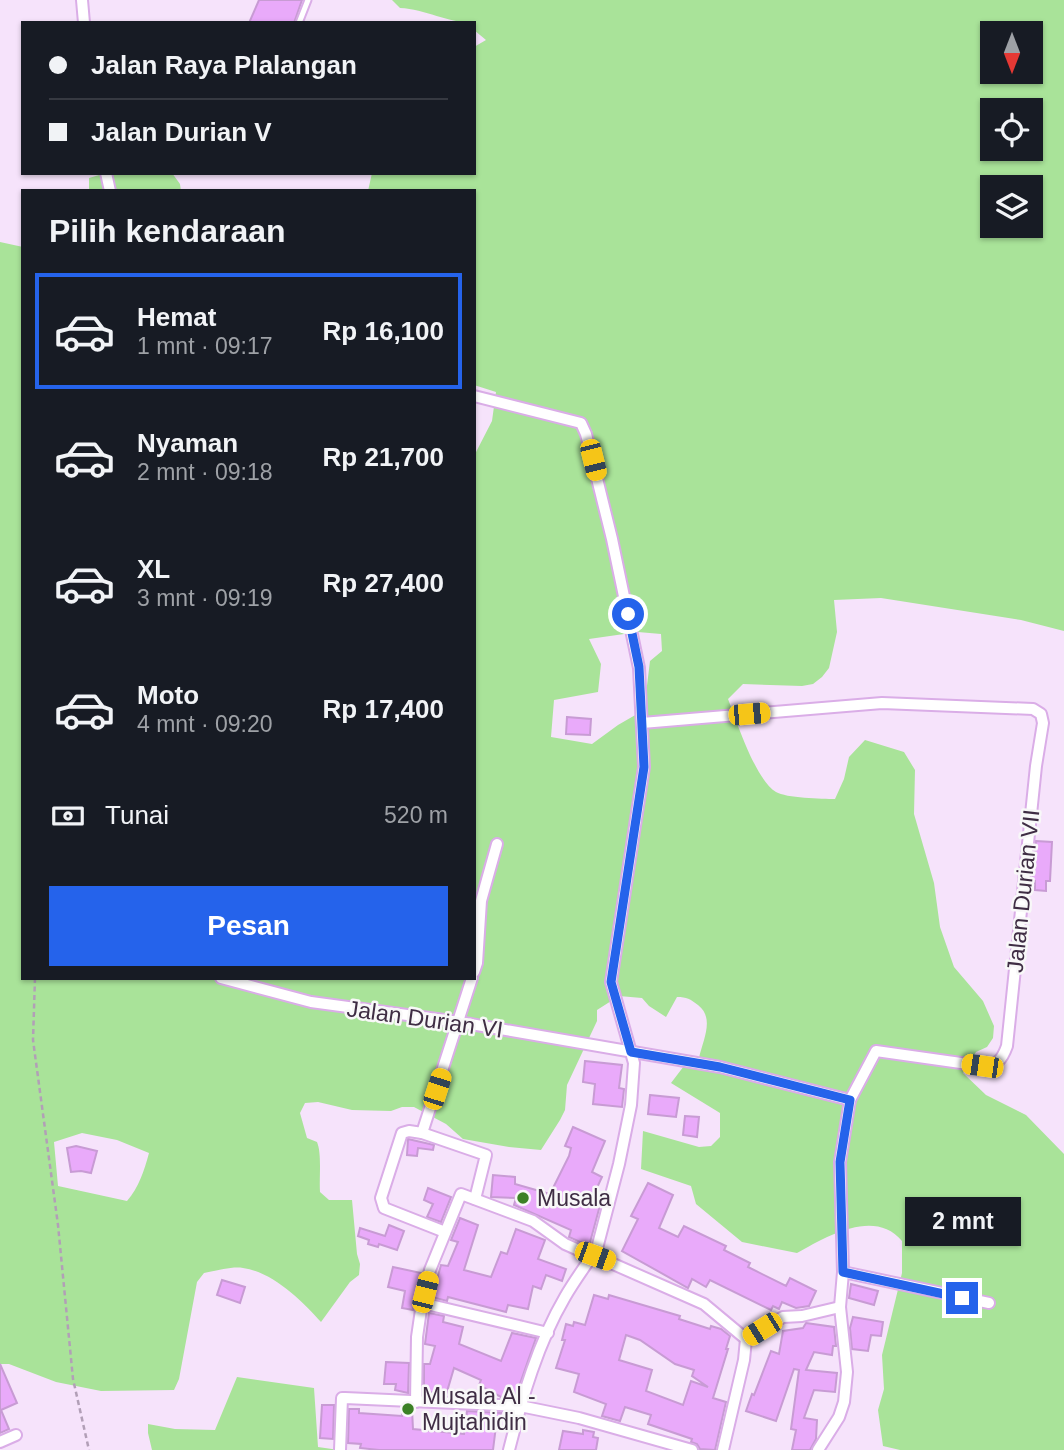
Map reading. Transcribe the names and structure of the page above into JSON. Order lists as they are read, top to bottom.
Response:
{
  "streets": {
    "street": ["Jalan Durian VII", "Jalan Durian VI"]
  },
  "places": ["Musala", "Musala Al - Mujtahidin"],
  "north": "bottom",
  "page": {
    "banner": ["Jalan Raya Plalangan", "Jalan Durian V"],
    "heading": "Pilih kendaraan",
    "list": [
      {
        "name": "Hemat",
        "note": "1 mnt · 09:17",
        "value": "Rp 16,100"
      },
      {
        "name": "Nyaman",
        "note": "2 mnt · 09:18",
        "value": "Rp 21,700"
      },
      {
        "name": "XL",
        "note": "3 mnt · 09:19",
        "value": "Rp 27,400"
      },
      {
        "name": "Moto",
        "note": "4 mnt · 09:20",
        "value": "Rp 17,400"
      }
    ],
    "pay": ["Tunai", "520 m"],
    "buttons": "Pesan",
    "bubble": "2 mnt"
  }
}
